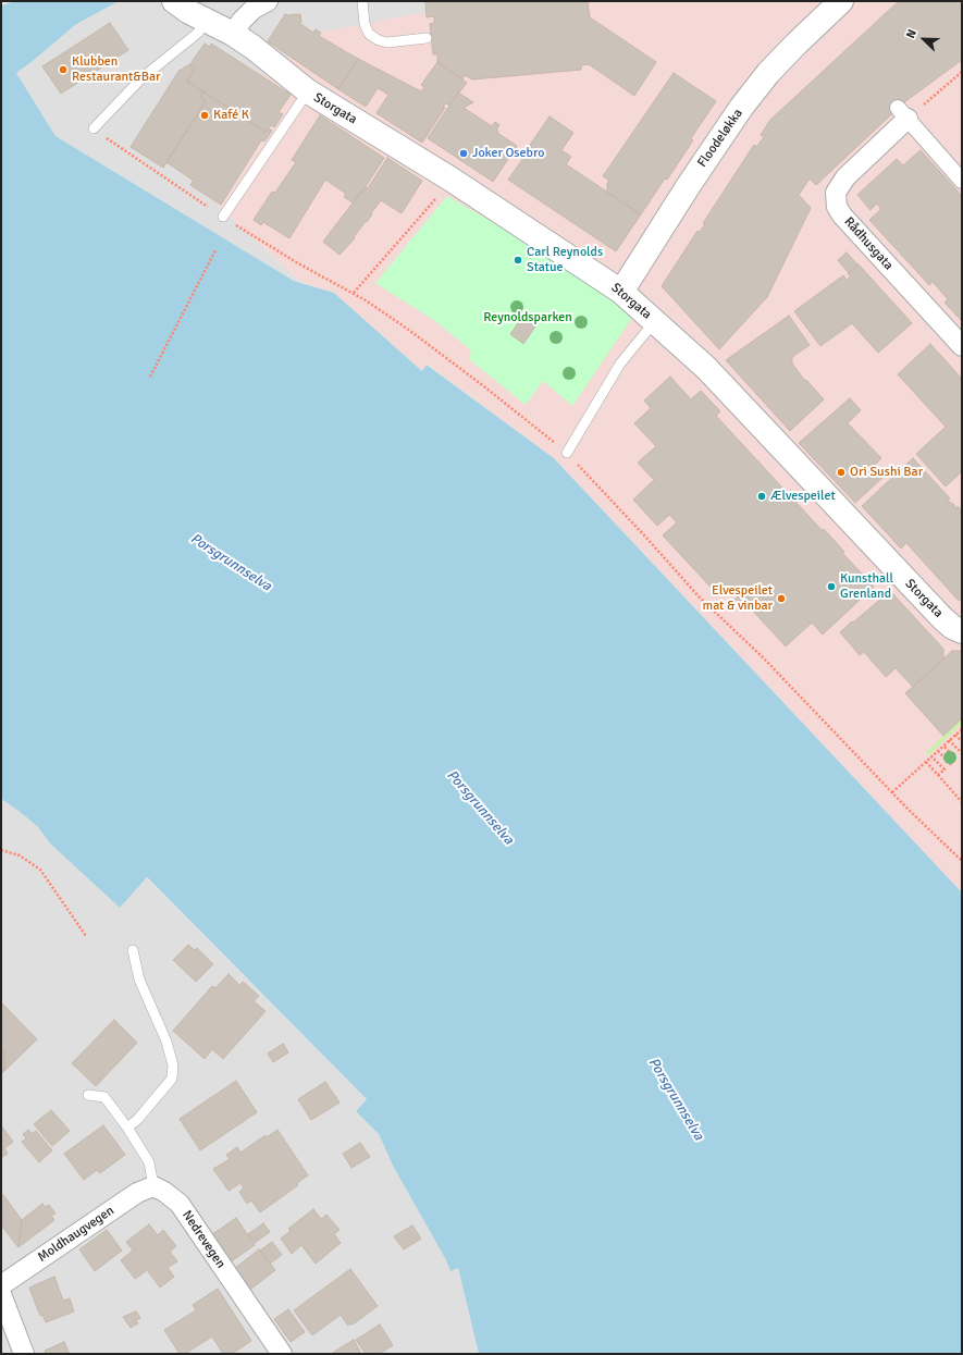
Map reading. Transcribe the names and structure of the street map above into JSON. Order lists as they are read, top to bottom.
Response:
{
  "streets": {
    "street": [
      "Storgata",
      "Floodeløkka",
      "Rådhusgata",
      "Moldhaugvegen",
      "Nedrevegen"
    ]
  },
  "crossings": [
    ["Storgata", "Floodeløkka"],
    ["Moldhaugvegen", "Nedrevegen"]
  ],
  "water": ["Porsgrunnselva"],
  "parks": ["Reynoldsparken"],
  "places": [
    "Klubben Restaurant&Bar",
    "Kafé K",
    "Joker Osebro",
    "Carl Reynolds Statue",
    "Ori Sushi Bar",
    "Ælvespeilet",
    "Kunsthall Grenland",
    "Elvespeilet mat & vinbar"
  ],
  "north": "top left"
}
